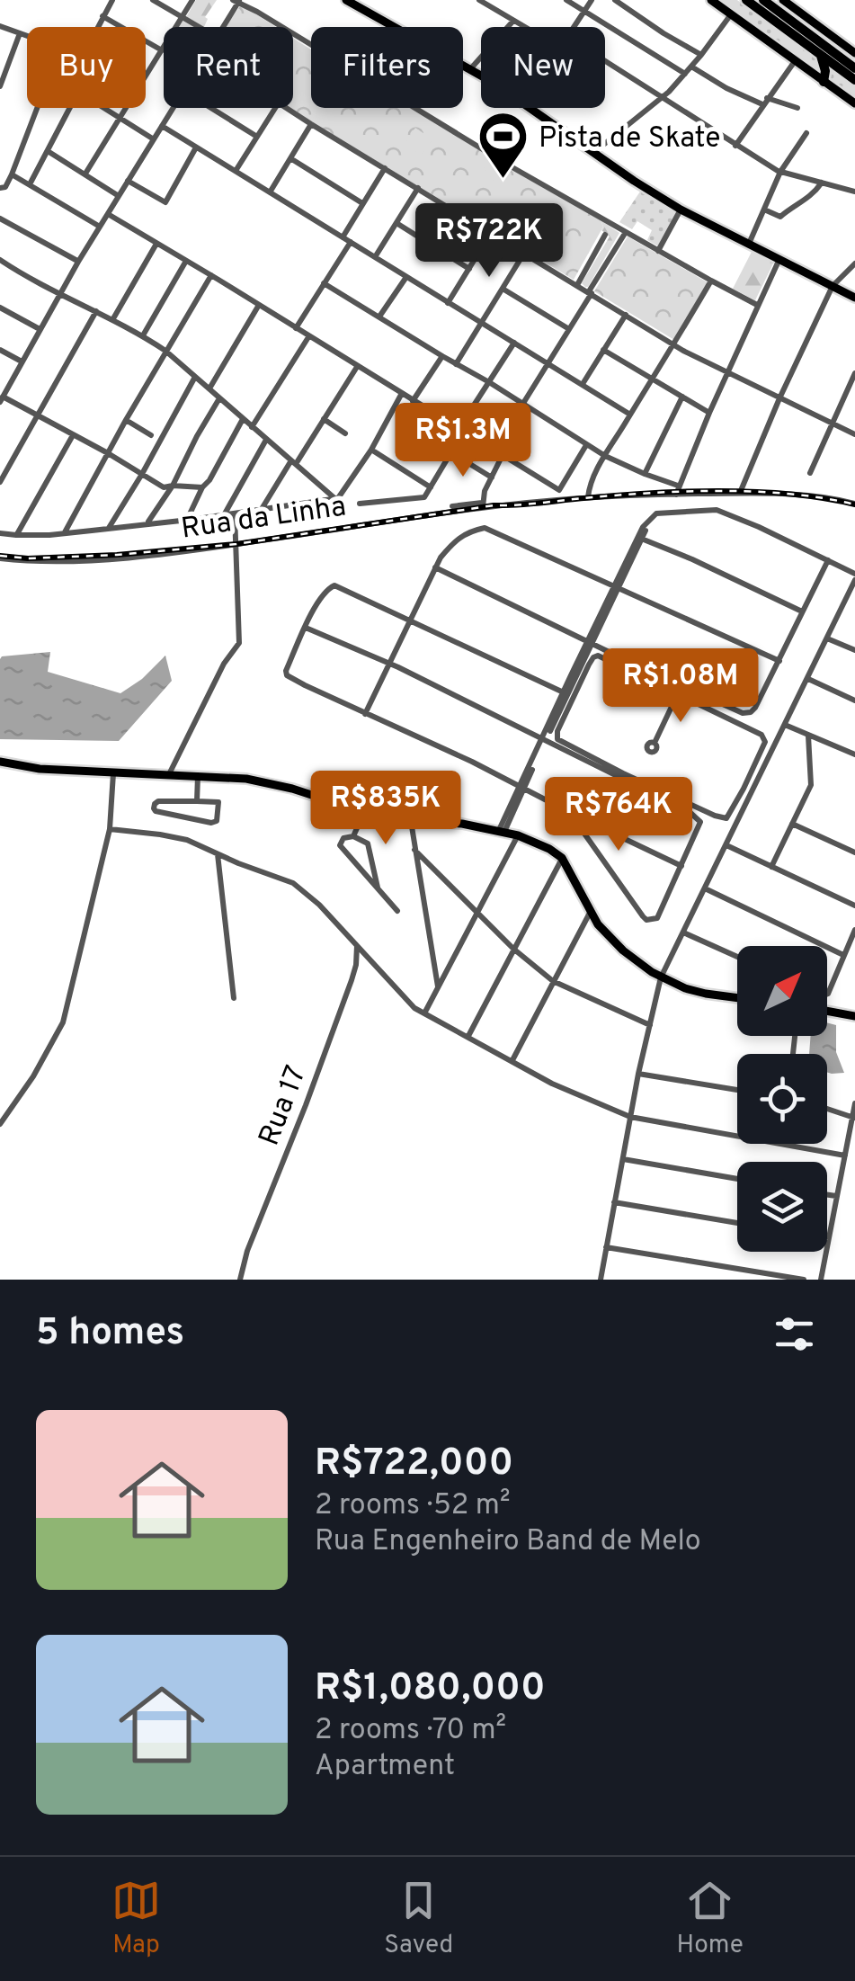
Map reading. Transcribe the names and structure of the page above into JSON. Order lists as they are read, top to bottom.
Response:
{
  "streets": {
    "street": ["Rua da Linha", "Rua 17"]
  },
  "places": {
    "sports": ["Pista de Skate"]
  },
  "north": "top right",
  "page": {
    "chip": [
      "Buy",
      "Rent",
      "Filters",
      "New"
    ],
    "price": [
      "R$722K",
      "R$1.3M",
      "R$1.08M",
      "R$835K",
      "R$764K"
    ],
    "heading": "5 homes",
    "list": [
      {
        "name": "R$722,000",
        "note": "2 rooms · 52 m² · Rua Engenheiro Band de Melo"
      },
      {
        "name": "R$1,080,000",
        "note": "2 rooms · 70 m² · Apartment"
      }
    ],
    "tabs": ["Map", "Saved", "Home"]
  }
}
